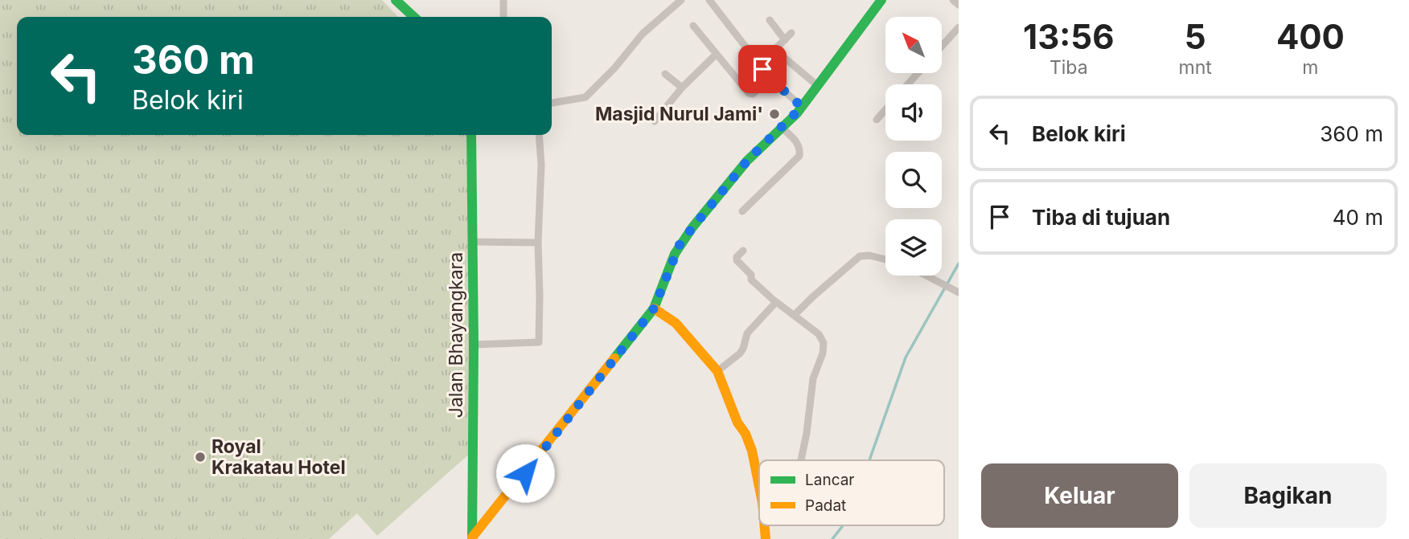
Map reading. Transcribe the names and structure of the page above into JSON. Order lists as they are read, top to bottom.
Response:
{
  "streets": {
    "street": ["Jalan Bhayangkara"]
  },
  "places": ["Masjid Nurul Jami'", "Royal Krakatau Hotel"],
  "legend": ["Lancar", "Padat"],
  "north": "top left",
  "page": {
    "eta": [
      "13:56",
      "Tiba",
      "5",
      "mnt",
      "400",
      "m"
    ],
    "turn": ["360 m", "Belok kiri"],
    "list": [
      {
        "name": "Belok kiri",
        "value": "360 m"
      },
      {
        "name": "Tiba di tujuan",
        "value": "40 m"
      }
    ],
    "buttons": ["Keluar", "Bagikan"]
  }
}
